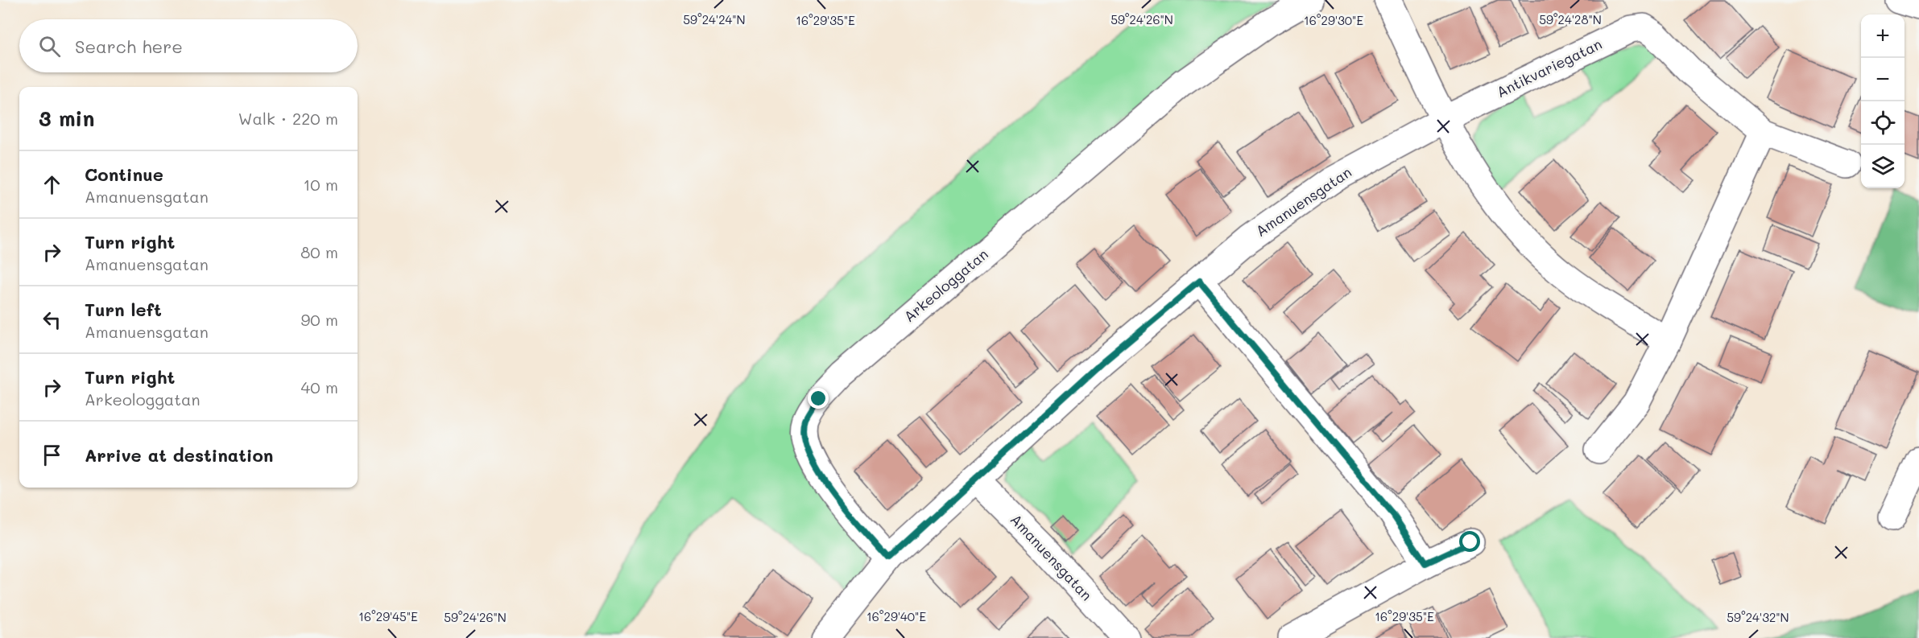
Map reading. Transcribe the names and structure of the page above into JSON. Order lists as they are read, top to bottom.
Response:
{
  "streets": {
    "street": ["Antikvariegatan", "Amanuensgatan", "Arkeologgatan"]
  },
  "crossings": [
    ["Antikvariegatan", "Amanuensgatan"],
    ["Amanuensgatan", "Arkeologgatan"]
  ],
  "page": {
    "map_buttons": ["+", "−"],
    "search": "Search here",
    "heading": ["3 min", "Walk · 220 m"],
    "list": [
      ["Continue", "Amanuensgatan", "10 m"],
      ["Turn right", "Amanuensgatan", "80 m"],
      ["Turn left", "Amanuensgatan", "90 m"],
      ["Turn right", "Arkeologgatan", "40 m"],
      "Arrive at destination"
    ]
  },
  "coordinates": [
    "59°24'24\"N",
    "59°24'26\"N",
    "59°24'28\"N",
    "16°29'35\"E",
    "16°29'30\"E",
    "16°29'45\"E",
    "16°29'40\"E",
    "59°24'32\"N"
  ]
}
